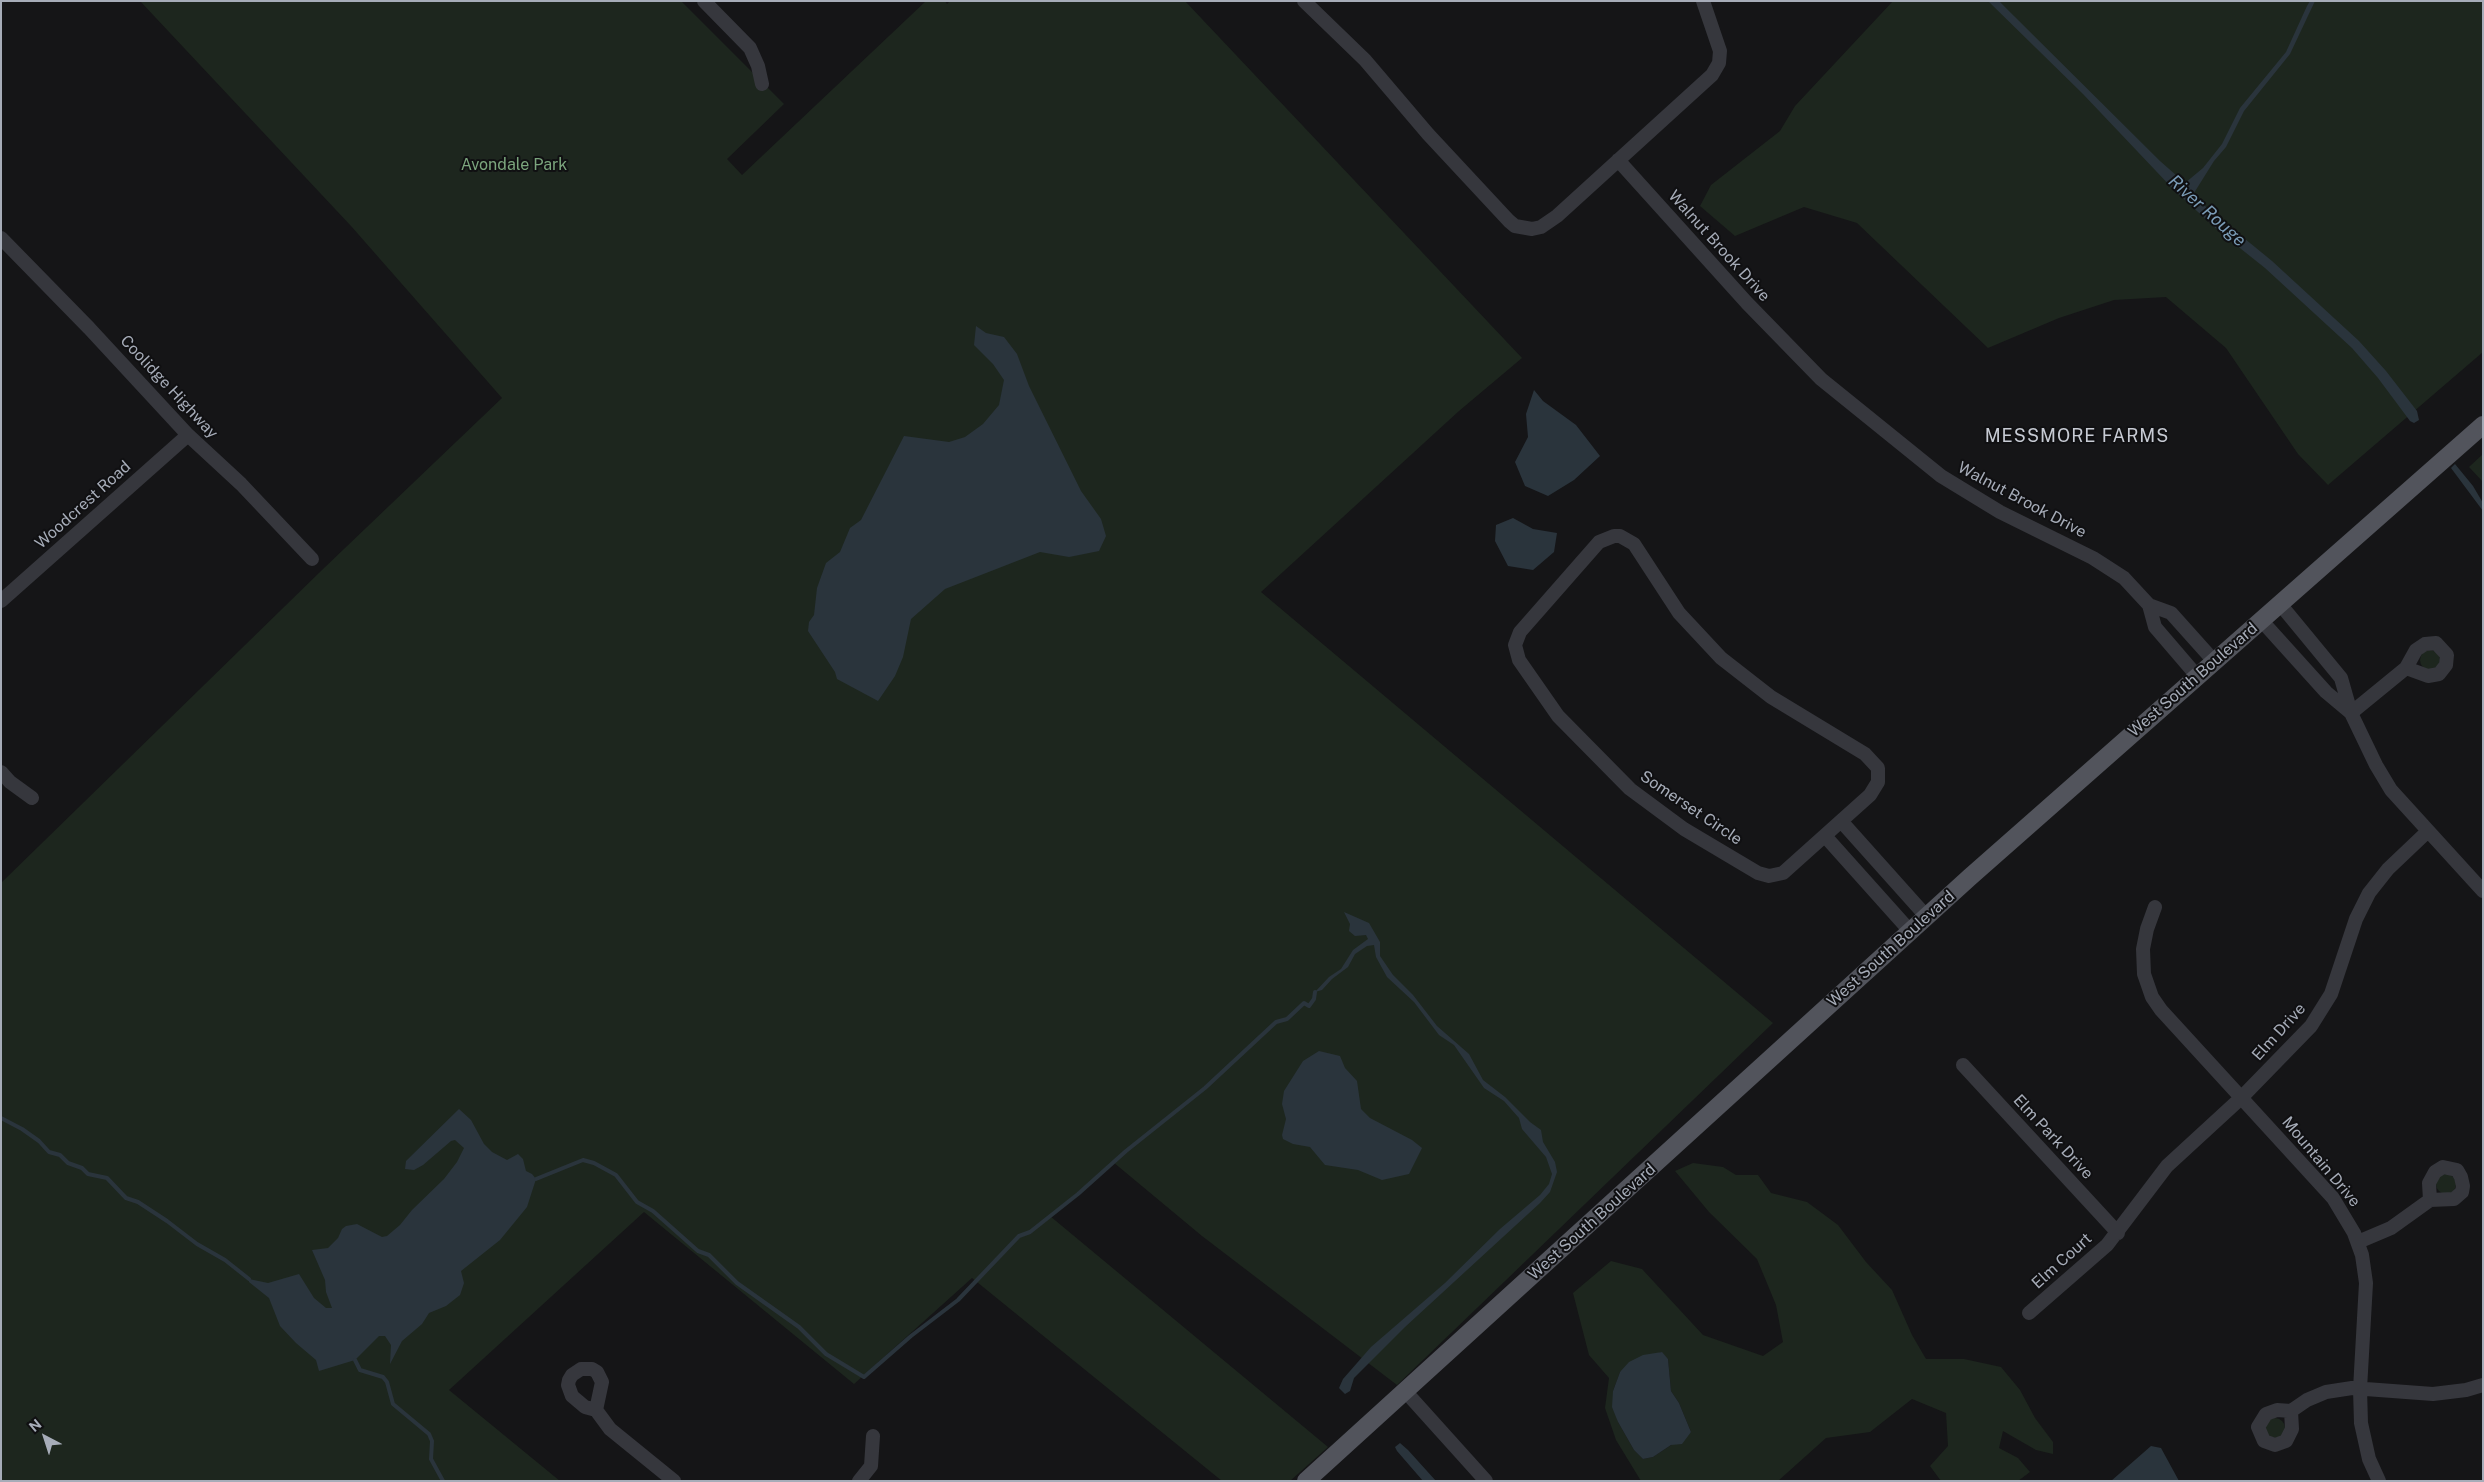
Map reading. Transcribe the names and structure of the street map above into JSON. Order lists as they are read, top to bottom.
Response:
{
  "streets": {
    "main road": ["West South Boulevard"],
    "street": [
      "Walnut Brook Drive",
      "Coolidge Highway",
      "Woodcrest Road",
      "Somerset Circle",
      "Elm Drive",
      "Elm Park Drive",
      "Mountain Drive",
      "Elm Court"
    ]
  },
  "crossings": [
    ["Walnut Brook Drive", "West South Boulevard"],
    ["Coolidge Highway", "Woodcrest Road"],
    ["Elm Drive", "Elm Park Drive"],
    ["Elm Drive", "Mountain Drive"],
    ["Elm Drive", "Elm Court"],
    ["Elm Park Drive", "Elm Court"]
  ],
  "districts": ["MESSMORE FARMS"],
  "water": ["River Rouge"],
  "parks": ["Avondale Park"],
  "north": "top left"
}
